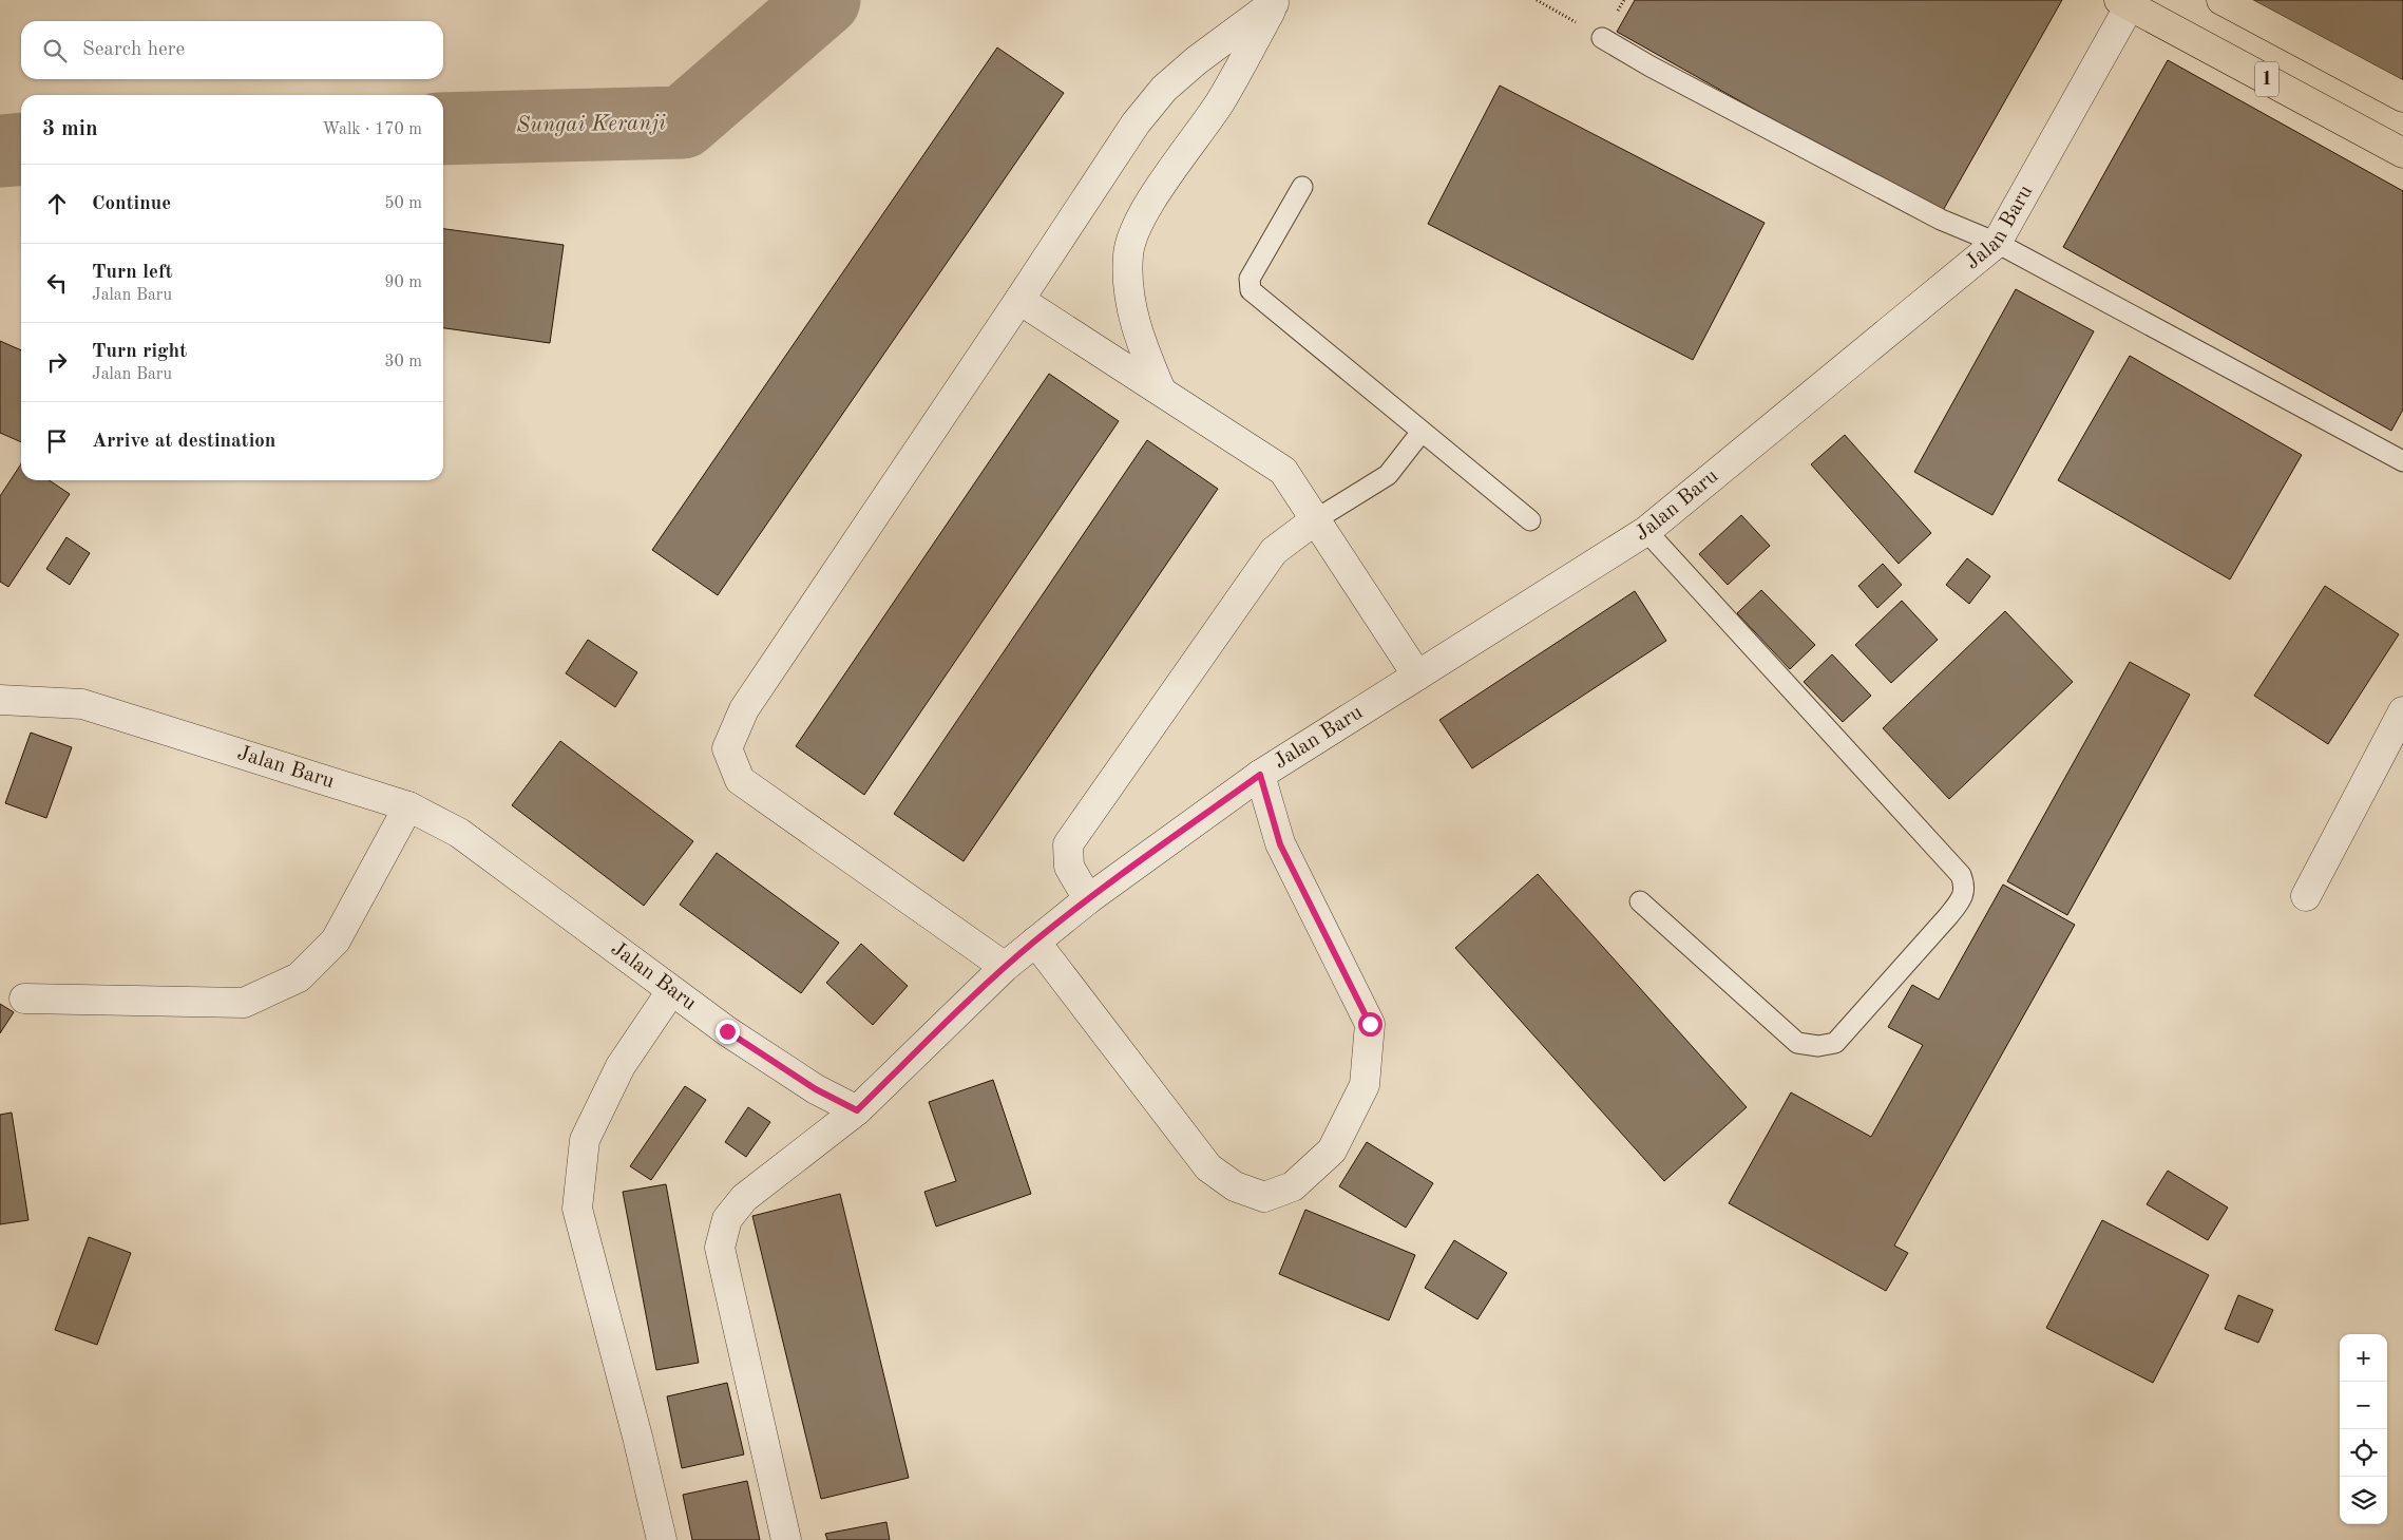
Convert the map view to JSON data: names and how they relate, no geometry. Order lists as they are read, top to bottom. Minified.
{"streets":{"highway":["1"],"street":["Jalan Baru"]},"crossings":[["1","Jalan Baru"]],"water":["Sungai Keranji"],"page":{"search":"Search here","heading":["3 min","Walk · 170 m"],"list":[["Continue","50 m"],["Turn left","Jalan Baru","90 m"],["Turn right","Jalan Baru","30 m"],"Arrive at destination"],"map_buttons":["+","−"]}}
